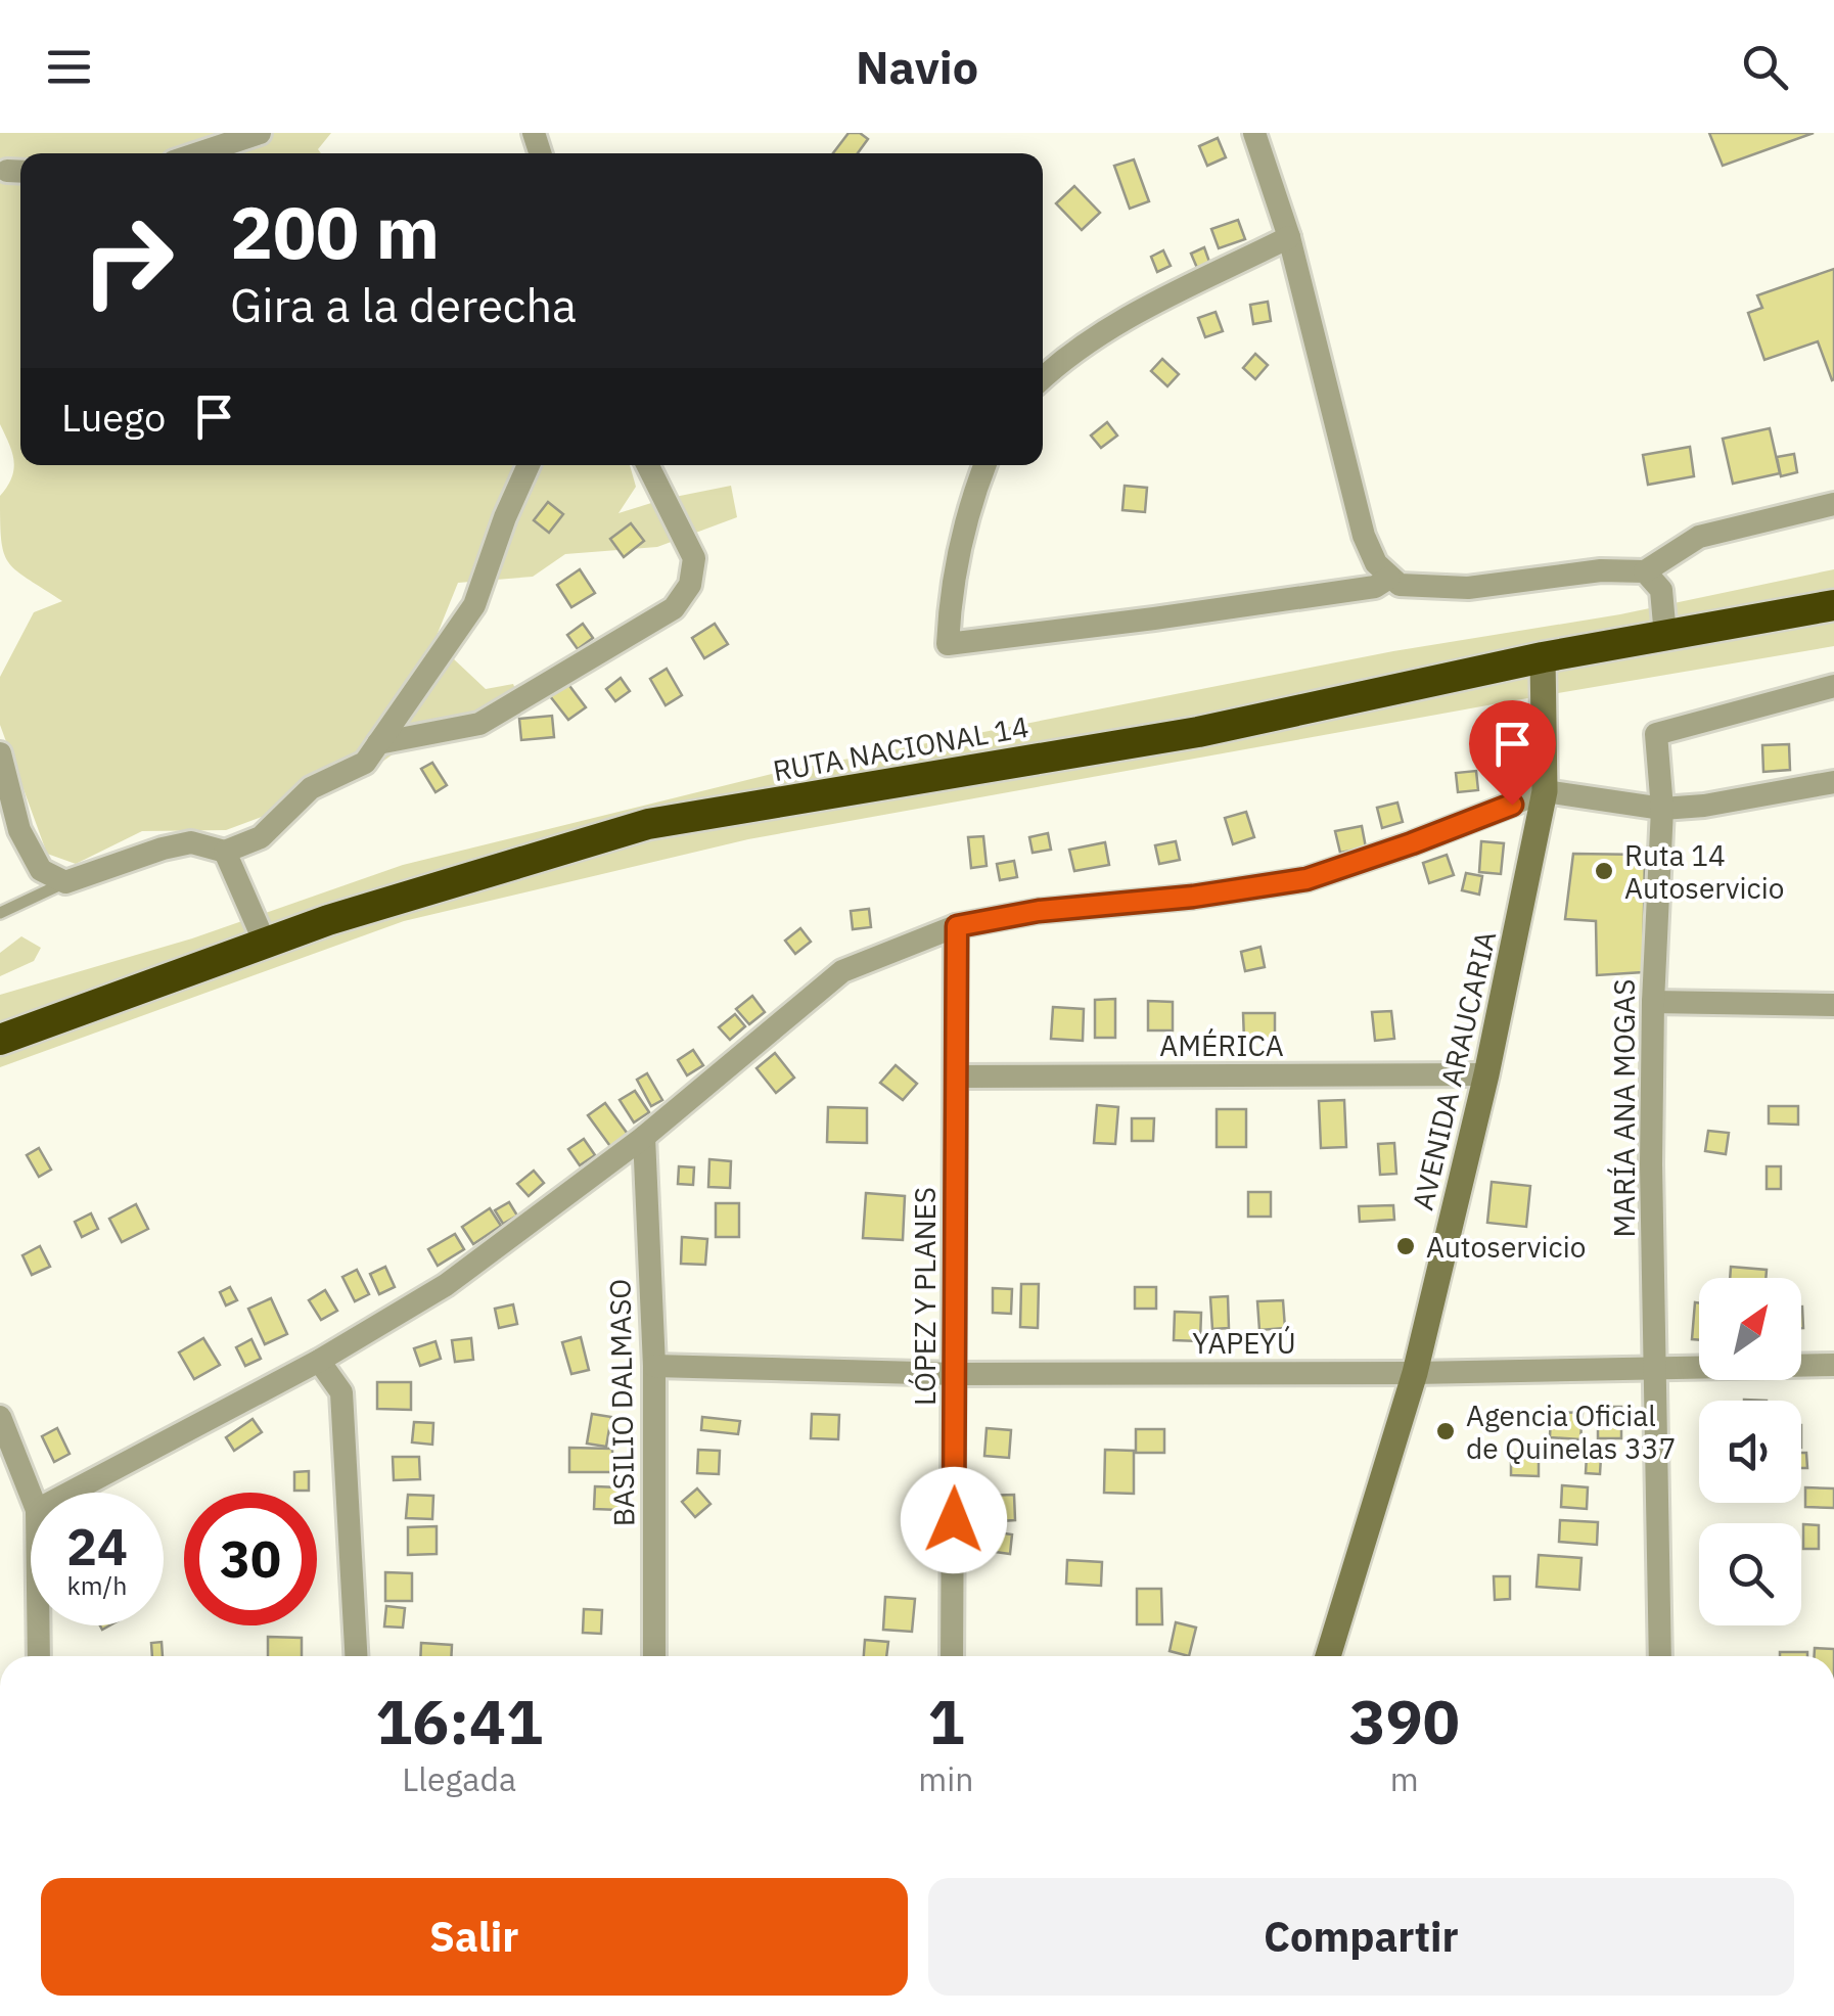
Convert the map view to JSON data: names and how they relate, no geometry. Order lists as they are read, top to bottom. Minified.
{"streets":{"highway":["RUTA NACIONAL 14"],"main road":["AVENIDA ARAUCARIA"],"street":["AMÉRICA","MARÍA ANA MOGAS","LÓPEZ Y PLANES","YAPEYÚ","BASILIO DALMASO"]},"crossings":[["RUTA NACIONAL 14","AVENIDA ARAUCARIA"],["AMÉRICA","AVENIDA ARAUCARIA"],["AMÉRICA","LÓPEZ Y PLANES"],["AVENIDA ARAUCARIA","YAPEYÚ"],["MARÍA ANA MOGAS","YAPEYÚ"],["LÓPEZ Y PLANES","YAPEYÚ"],["YAPEYÚ","BASILIO DALMASO"]],"places":["Ruta 14 Autoservicio","Autoservicio","Agencia Oficial de Quinelas 337"],"north":"top right","page":{"header":"Navio","turn":["200 m","Gira a la derecha"],"then":"Luego","speed":"24 km/h","limit":"30","eta":["16:41","Llegada","1","min","390","m"],"buttons":["Salir","Compartir"]}}
